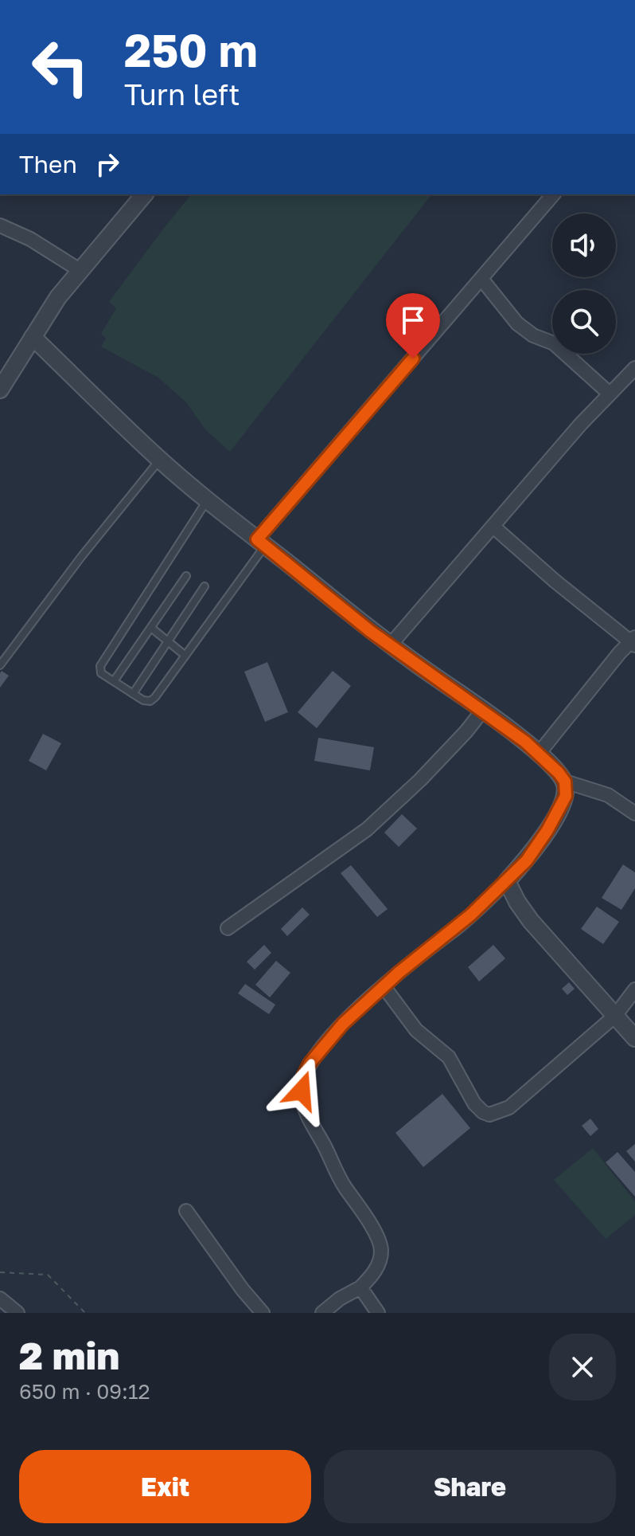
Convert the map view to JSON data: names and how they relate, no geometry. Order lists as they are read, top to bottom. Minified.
{"page":{"turn":["250 m","Turn left"],"then":"Then","heading":["2 min","650 m · 09:12"],"buttons":["Exit","Share"]}}
